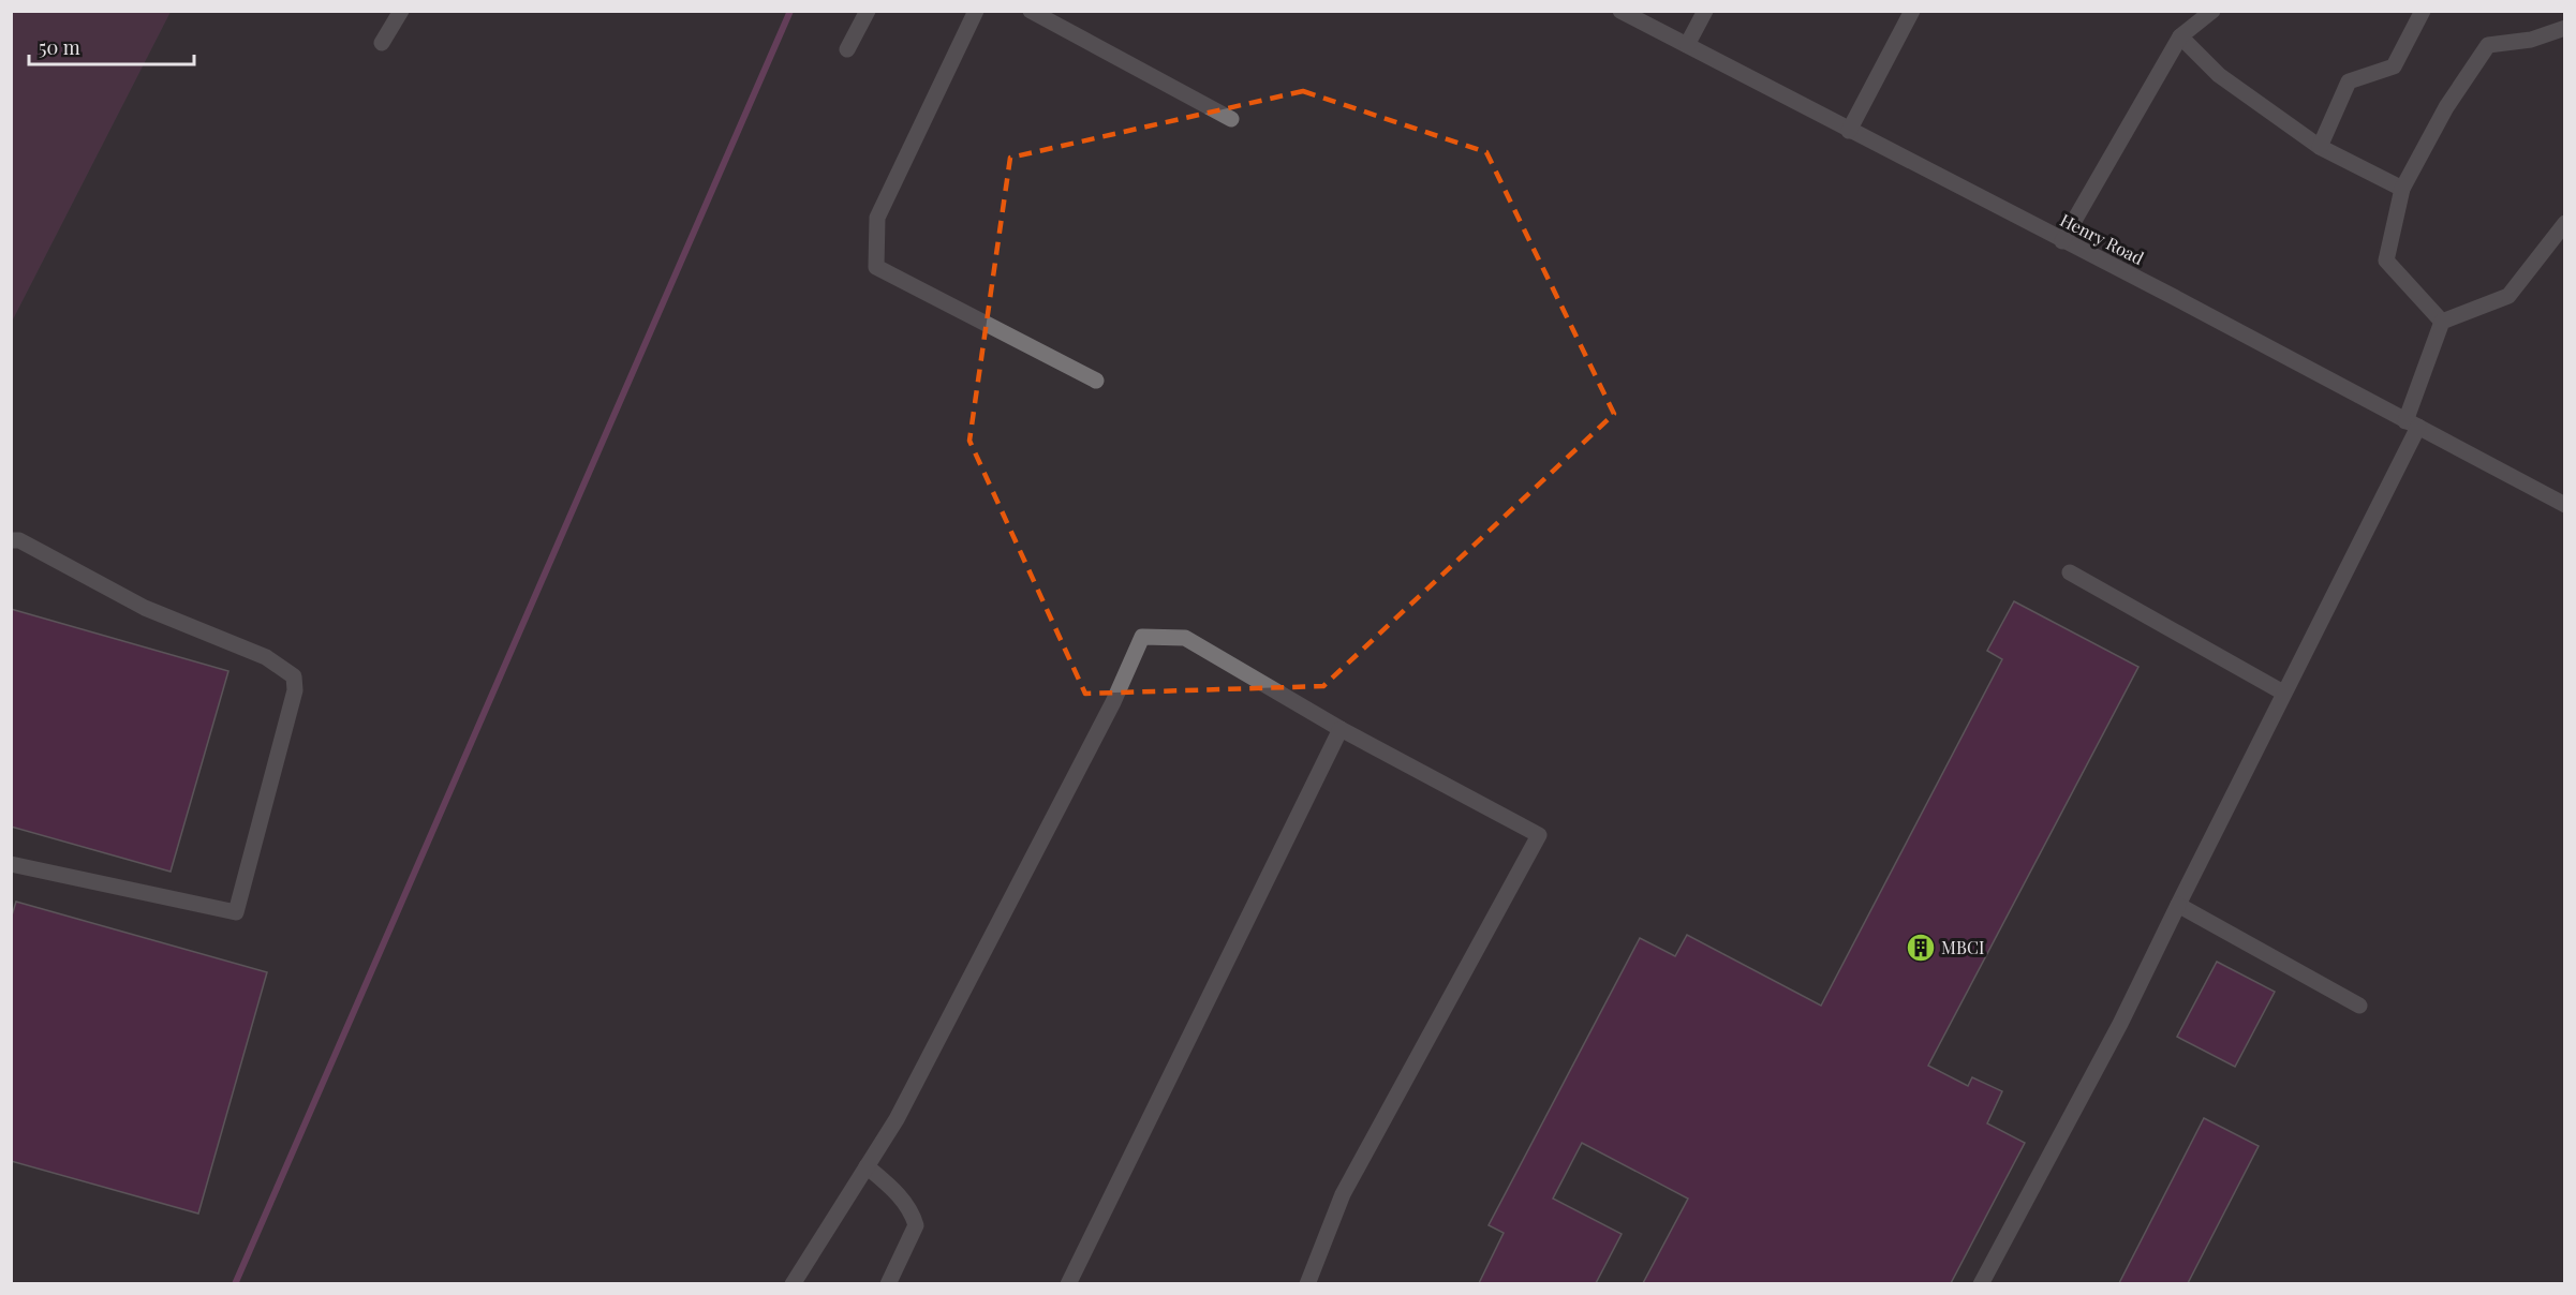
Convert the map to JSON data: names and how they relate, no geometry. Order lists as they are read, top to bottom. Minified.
{"streets":{"street":["Henry Road"]},"places":{"building":["MBCI"]},"scale_bar":"50 m"}
